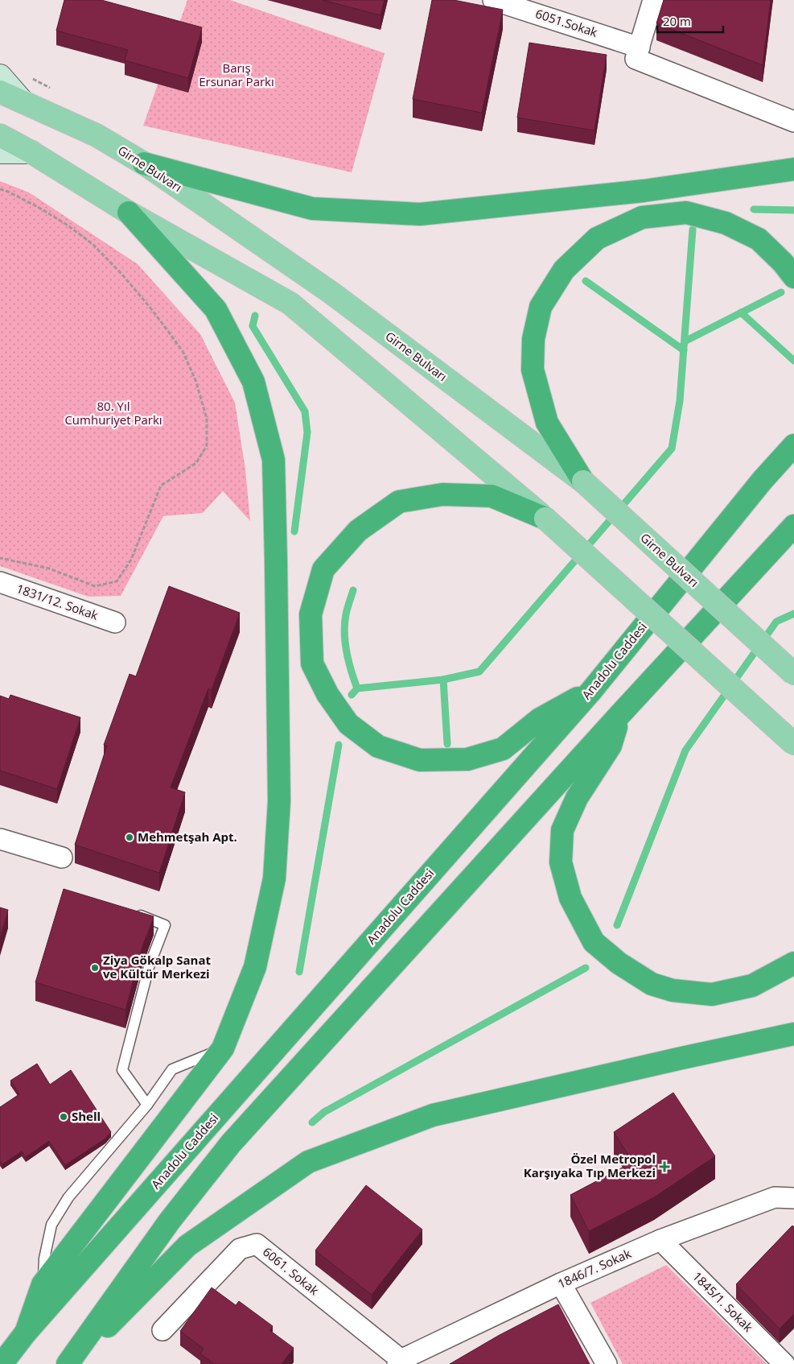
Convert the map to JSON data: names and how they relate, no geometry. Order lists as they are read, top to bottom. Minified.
{"streets":{"highway":["Anadolu Caddesi"],"main road":["Girne Bulvarı"],"street":["6051.Sokak","1831/12. Sokak","1846/7. Sokak","6061. Sokak","1845/1. Sokak"]},"crossings":[["1846/7. Sokak","6061. Sokak"],["1846/7. Sokak","1845/1. Sokak"]],"parks":["Barış Ersunar Parkı","80. Yıl Cumhuriyet Parkı"],"places":{"other":["Mehmetşah Apt.","Ziya Gökalp Sanat ve Kültür Merkezi","Shell"],"health":["Özel Metropol Karşıyaka Tıp Merkezi"]},"scale_bar":"20 m"}
